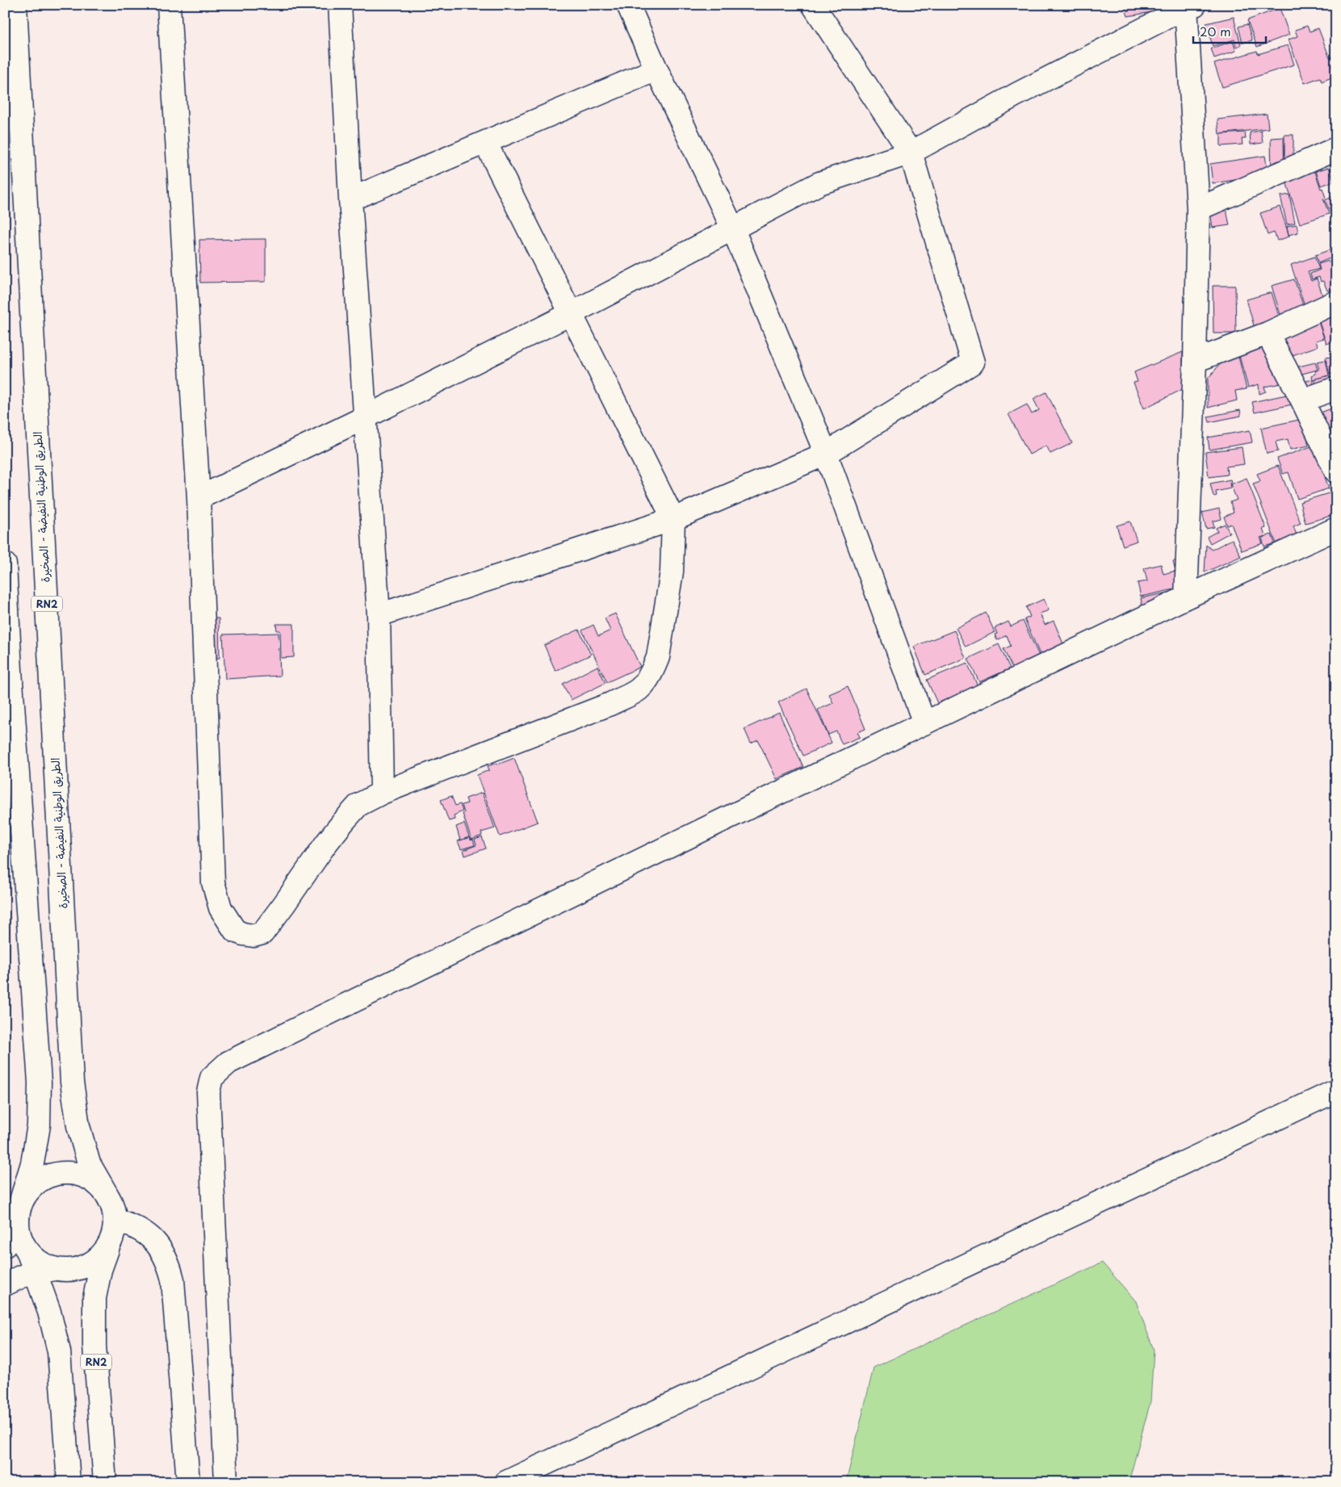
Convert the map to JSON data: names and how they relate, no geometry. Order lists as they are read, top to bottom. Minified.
{"streets":{"main road":["الطريق الوطنية النفيضة - الصخيرة","RN2"]},"crossings":[["الطريق الوطنية النفيضة - الصخيرة","RN2"]],"scale_bar":"20 m"}
